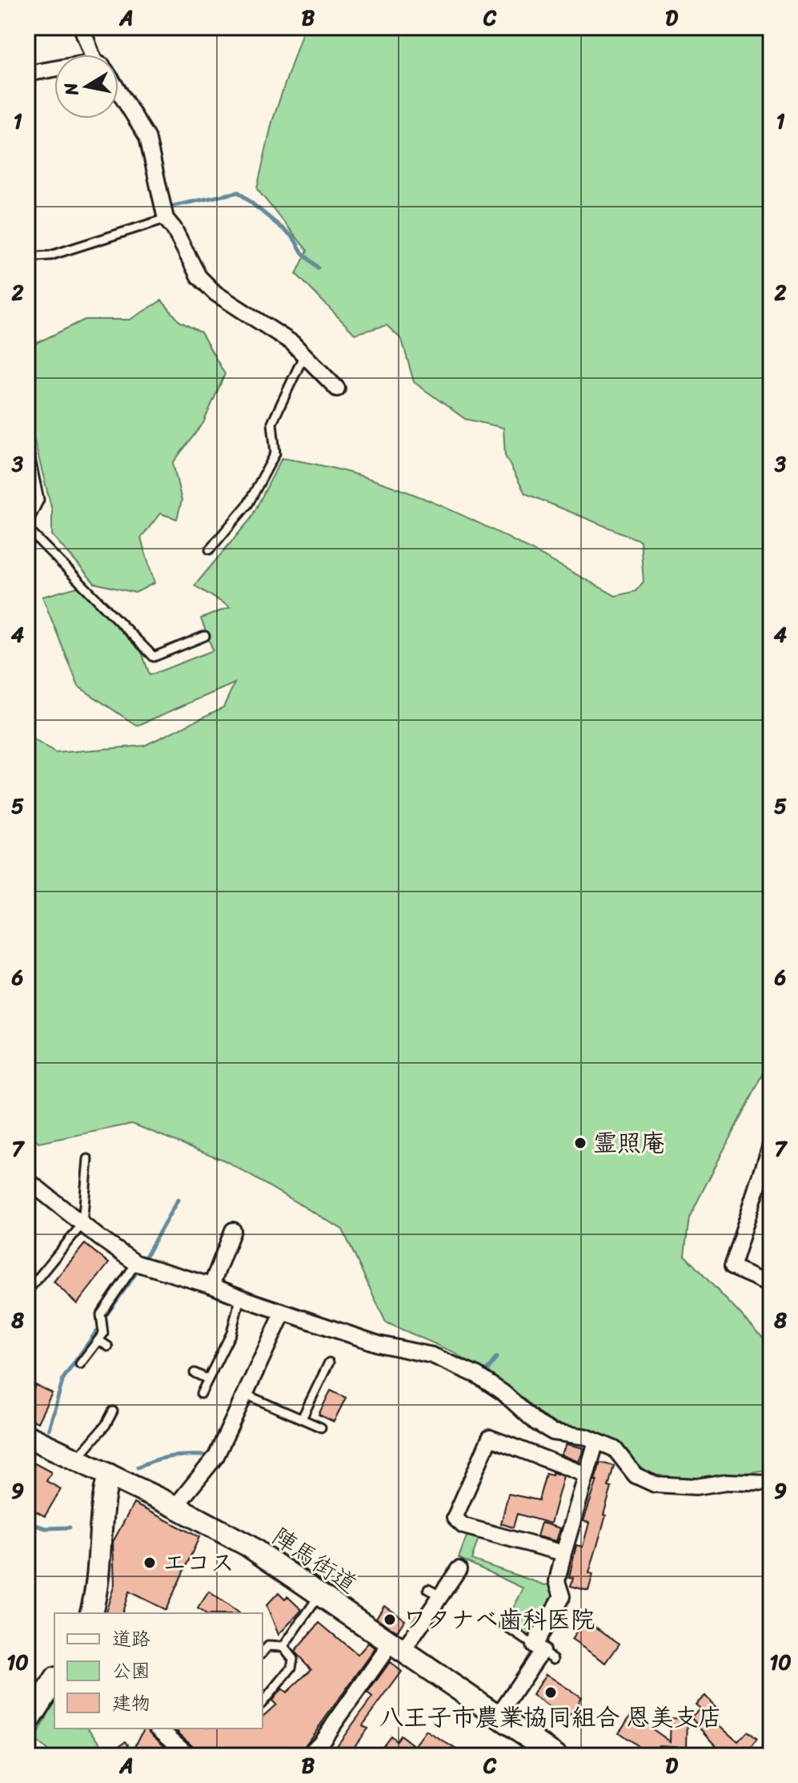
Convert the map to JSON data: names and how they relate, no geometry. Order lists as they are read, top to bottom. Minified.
{"streets":{"main road":["陣馬街道"]},"places":["霊照庵","エコス","ワタナベ歯科医院","八王子市農業協同組合 恩美支店"],"legend":["道路","公園","建物"],"north":"left","grid":{"columns":["A","B","C","D"],"rows":["1","2","3","4","5","6","7","8","9","10"]}}
